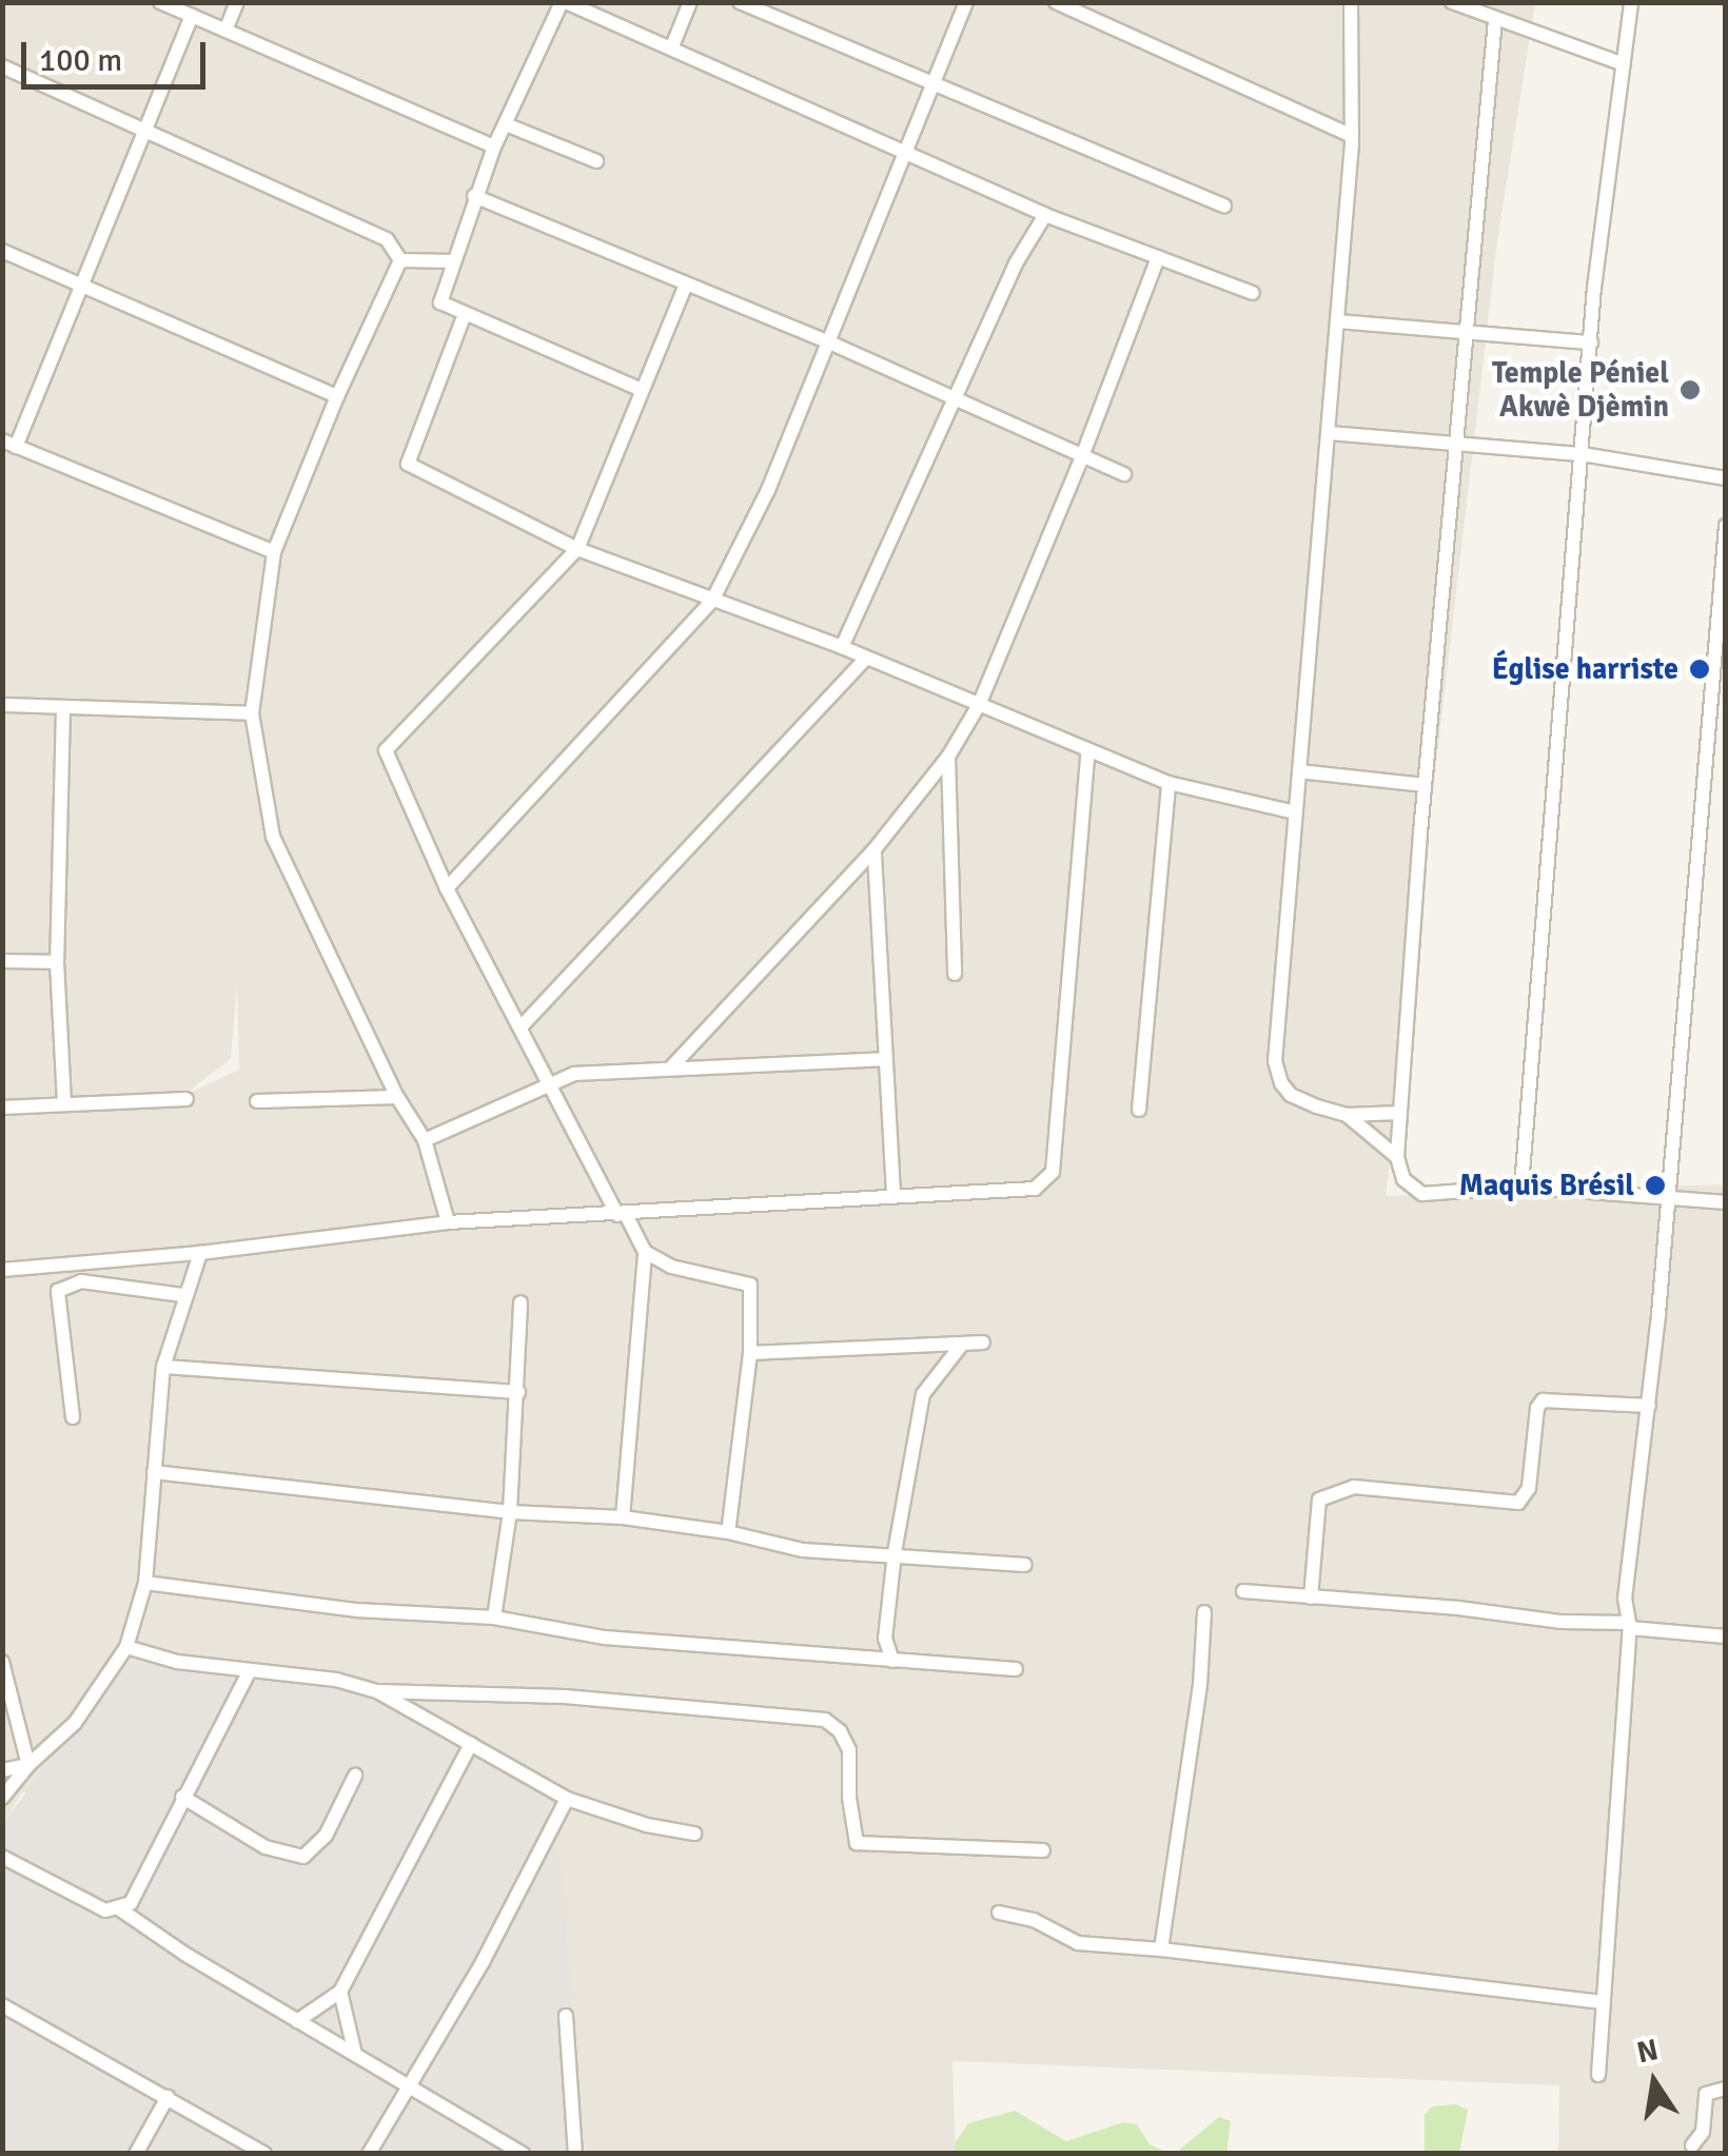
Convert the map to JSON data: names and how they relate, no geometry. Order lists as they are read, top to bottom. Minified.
{"places":["Temple Péniel Akwè Djèmin","Église harriste","Maquis Brésil"],"scale_bar":"100 m","north":"top"}
